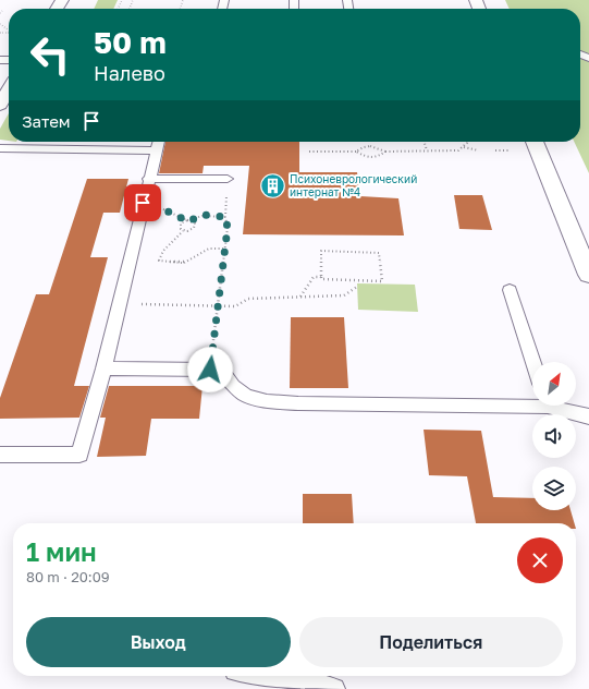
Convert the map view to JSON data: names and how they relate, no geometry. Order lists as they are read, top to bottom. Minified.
{"places":{"building":["Психоневрологический интернат №4"]},"north":"top right","page":{"turn":["50 m","Налево"],"then":"Затем","heading":["1 мин","80 m · 20:09"],"buttons":["Выход","Поделиться"]}}
